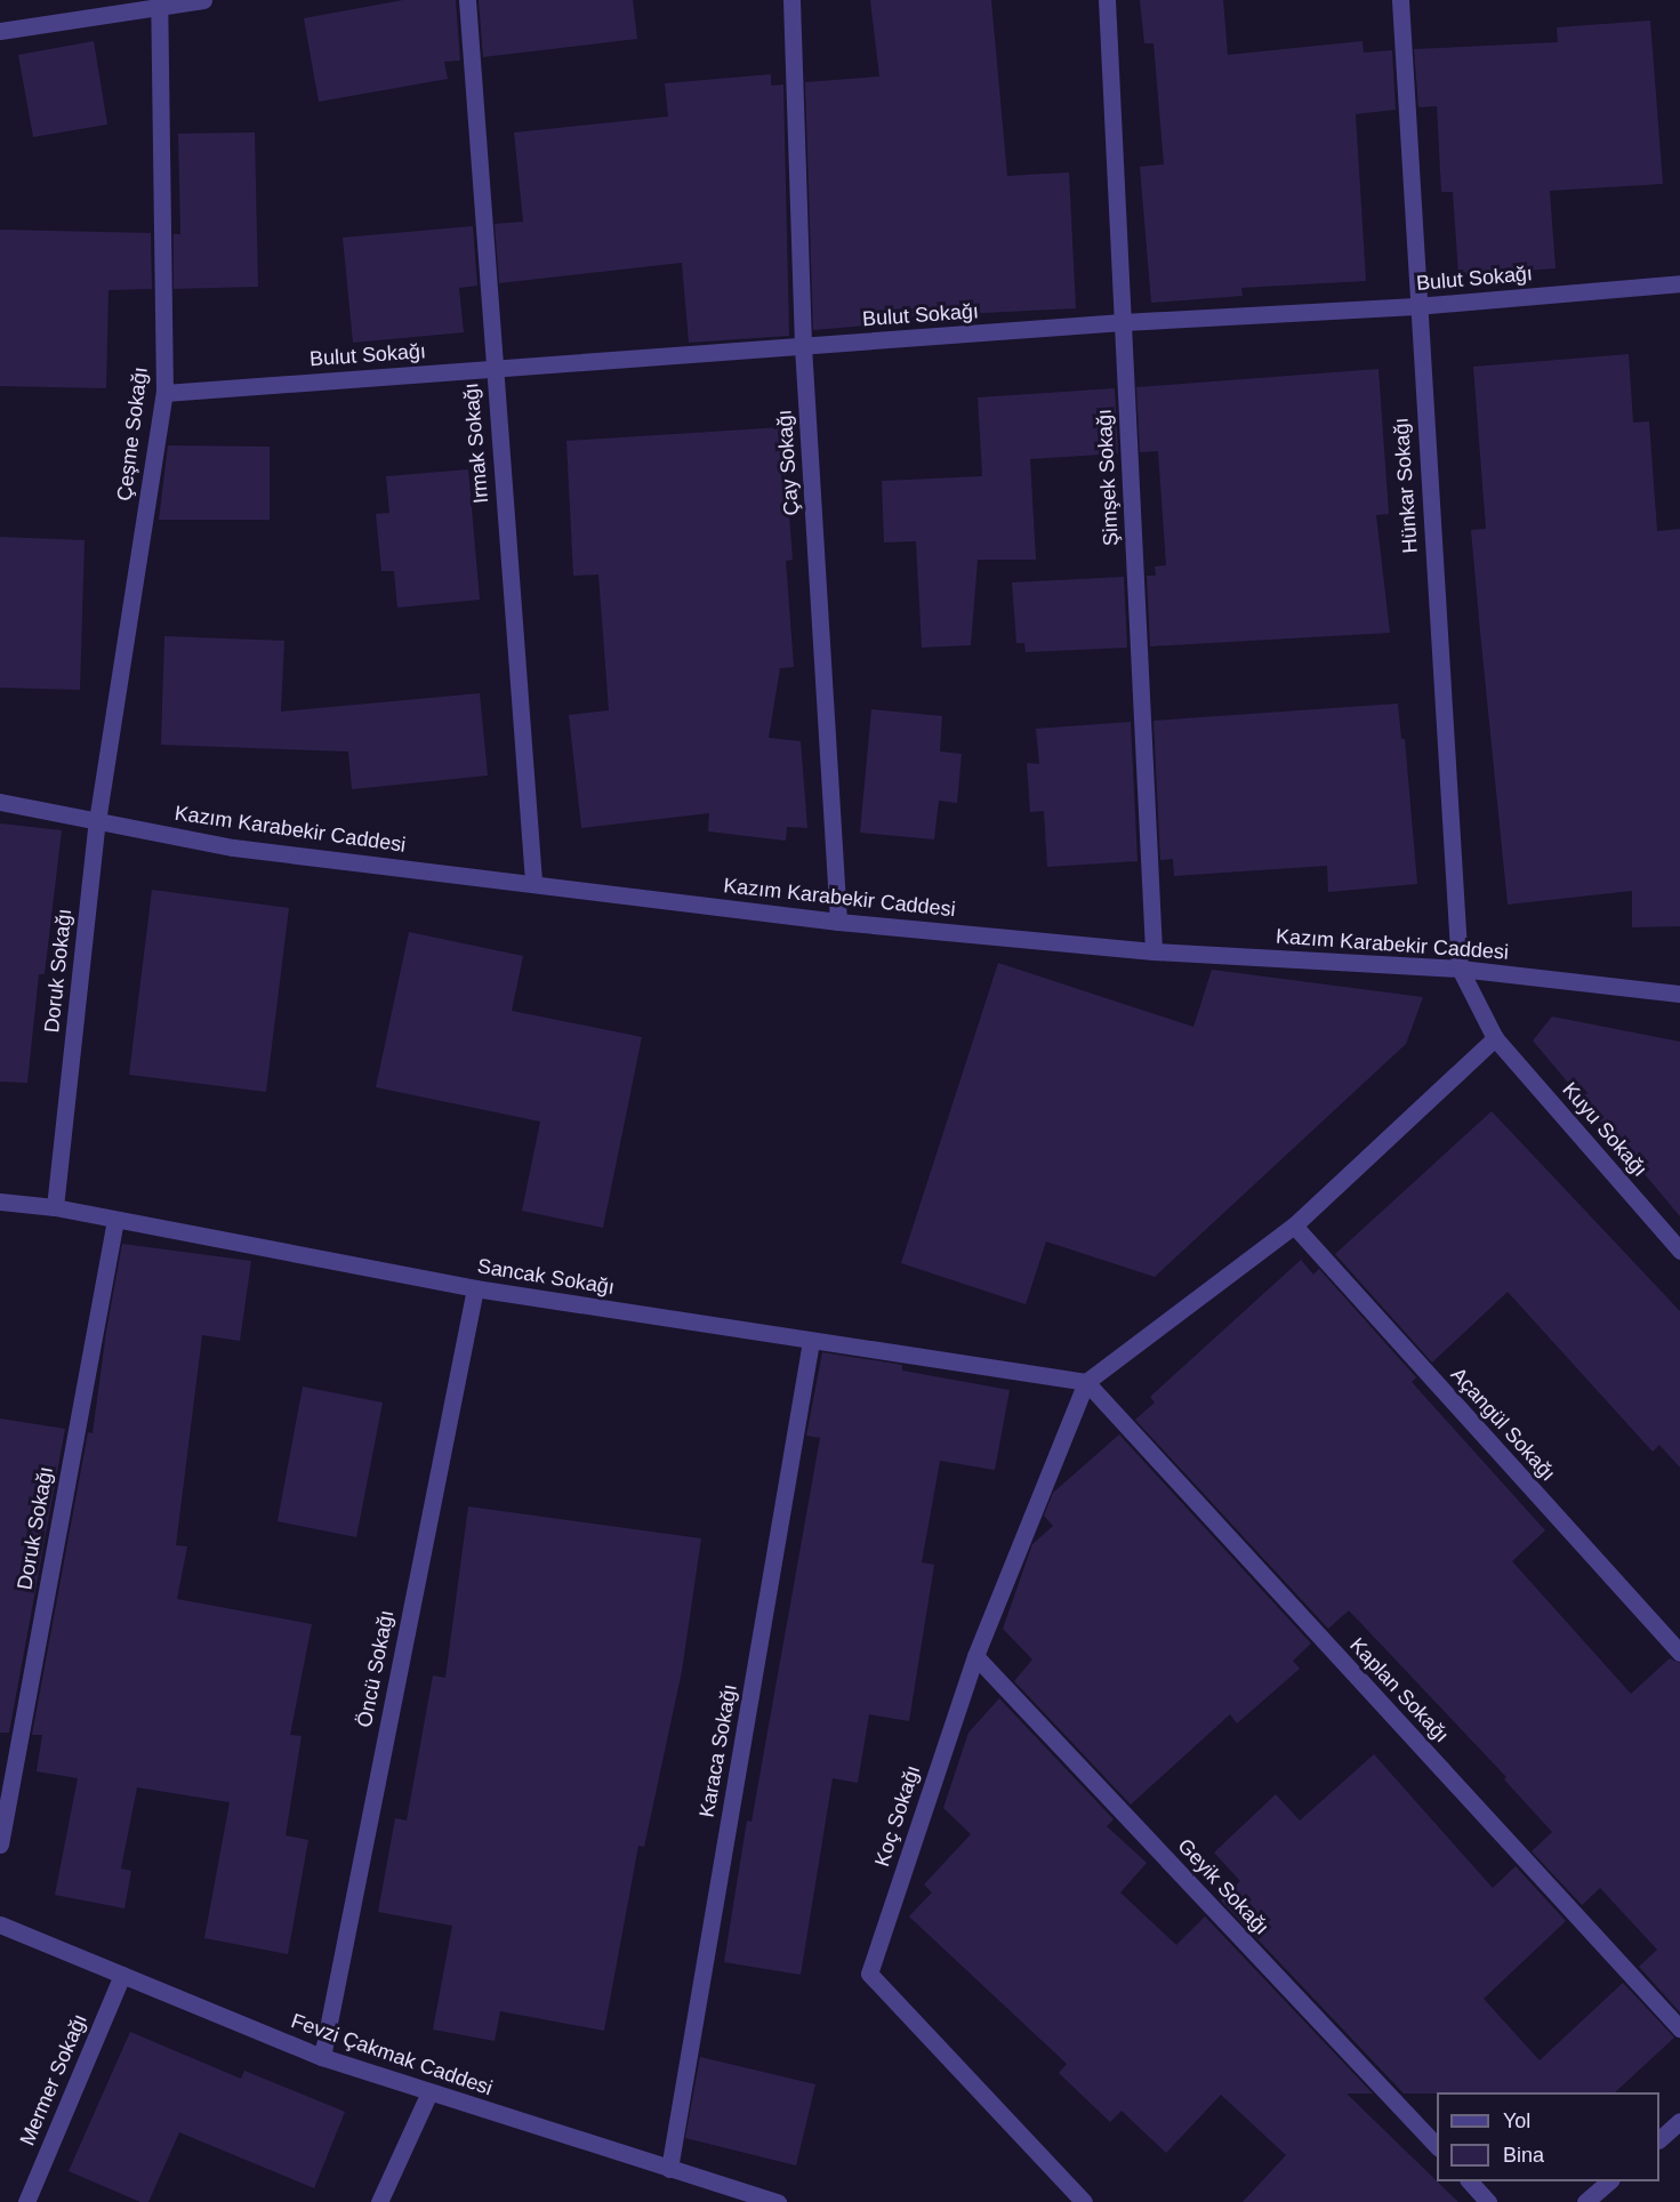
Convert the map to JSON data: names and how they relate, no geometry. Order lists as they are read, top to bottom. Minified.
{"streets":{"street":["Bulut Sokağı","Çeşme Sokağı","Irmak Sokağı","Çay Sokağı","Şimşek Sokağı","Hünkar Sokağı","Kazım Karabekir Caddesi","Doruk Sokağı","Kuyu Sokağı","Sancak Sokağı","Açangül Sokağı","Öncü Sokağı","Kaplan Sokağı","Karaca Sokağı","Koç Sokağı","Geyik Sokağı","Fevzi Çakmak Caddesi","Mermer Sokağı"]},"crossings":[["Bulut Sokağı","Çeşme Sokağı"],["Bulut Sokağı","Irmak Sokağı"],["Bulut Sokağı","Çay Sokağı"],["Bulut Sokağı","Şimşek Sokağı"],["Bulut Sokağı","Hünkar Sokağı"],["Çeşme Sokağı","Kazım Karabekir Caddesi"],["Çeşme Sokağı","Doruk Sokağı"],["Irmak Sokağı","Kazım Karabekir Caddesi"],["Çay Sokağı","Kazım Karabekir Caddesi"],["Şimşek Sokağı","Kazım Karabekir Caddesi"],["Hünkar Sokağı","Kazım Karabekir Caddesi"],["Hünkar Sokağı","Kuyu Sokağı"],["Kazım Karabekir Caddesi","Doruk Sokağı"],["Kazım Karabekir Caddesi","Kuyu Sokağı"],["Doruk Sokağı","Sancak Sokağı"],["Sancak Sokağı","Öncü Sokağı"],["Sancak Sokağı","Kaplan Sokağı"],["Sancak Sokağı","Karaca Sokağı"],["Sancak Sokağı","Koç Sokağı"],["Öncü Sokağı","Fevzi Çakmak Caddesi"],["Kaplan Sokağı","Koç Sokağı"],["Karaca Sokağı","Fevzi Çakmak Caddesi"],["Koç Sokağı","Geyik Sokağı"],["Fevzi Çakmak Caddesi","Mermer Sokağı"]],"legend":["Yol","Bina"]}
